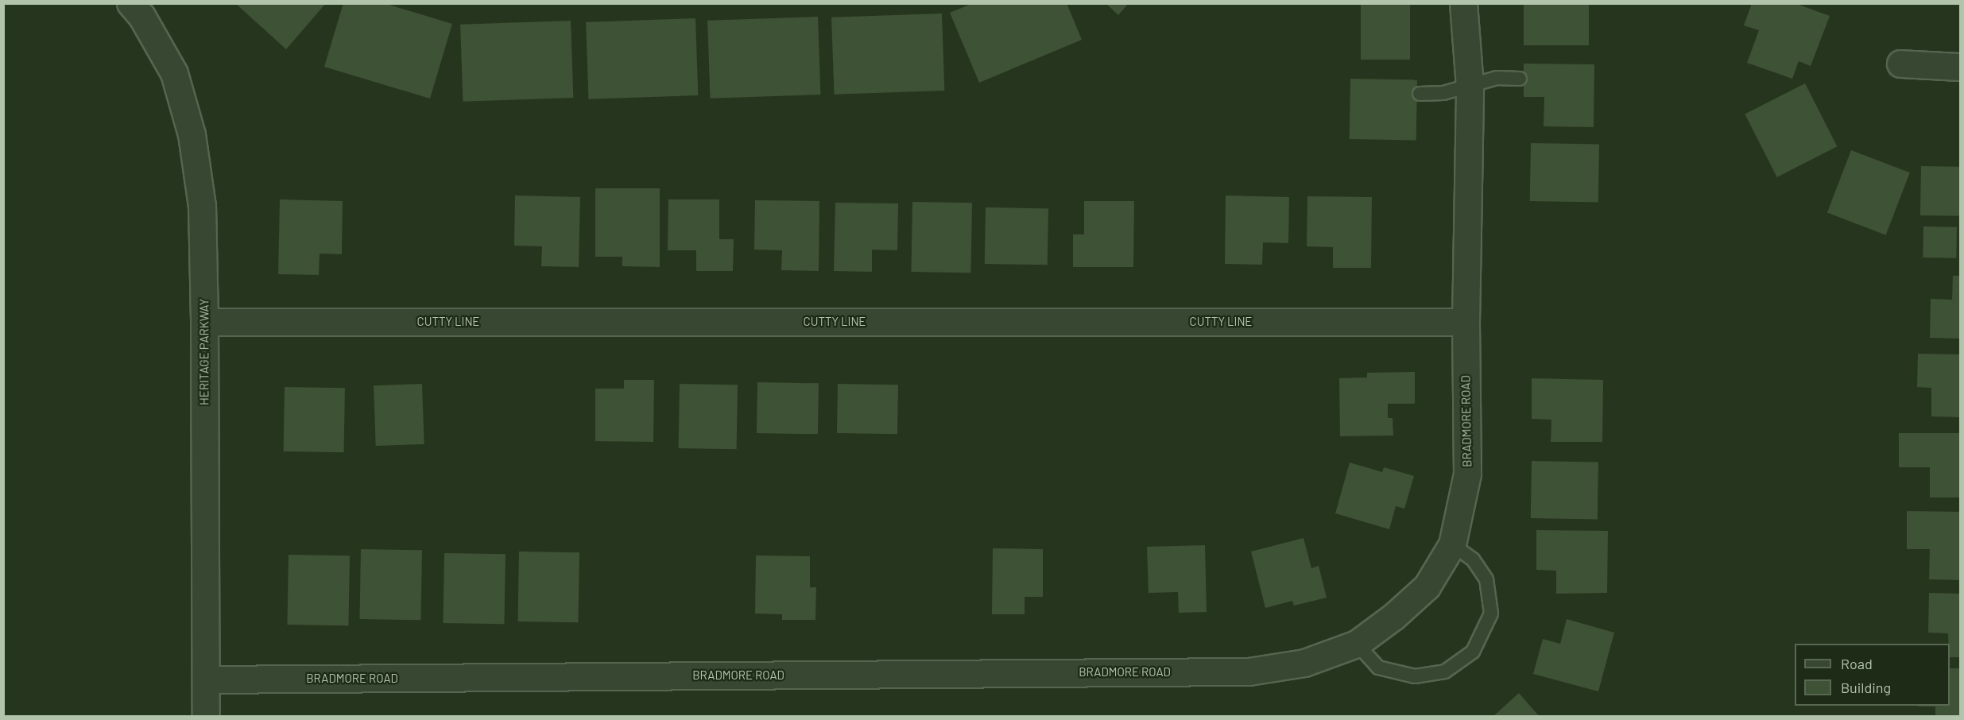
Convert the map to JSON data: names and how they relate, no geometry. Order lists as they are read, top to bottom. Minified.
{"streets":{"street":["CUTTY LINE","HERITAGE PARKWAY","BRADMORE ROAD"]},"crossings":[["CUTTY LINE","HERITAGE PARKWAY"],["CUTTY LINE","BRADMORE ROAD"],["HERITAGE PARKWAY","BRADMORE ROAD"]],"legend":["Road","Building"]}
